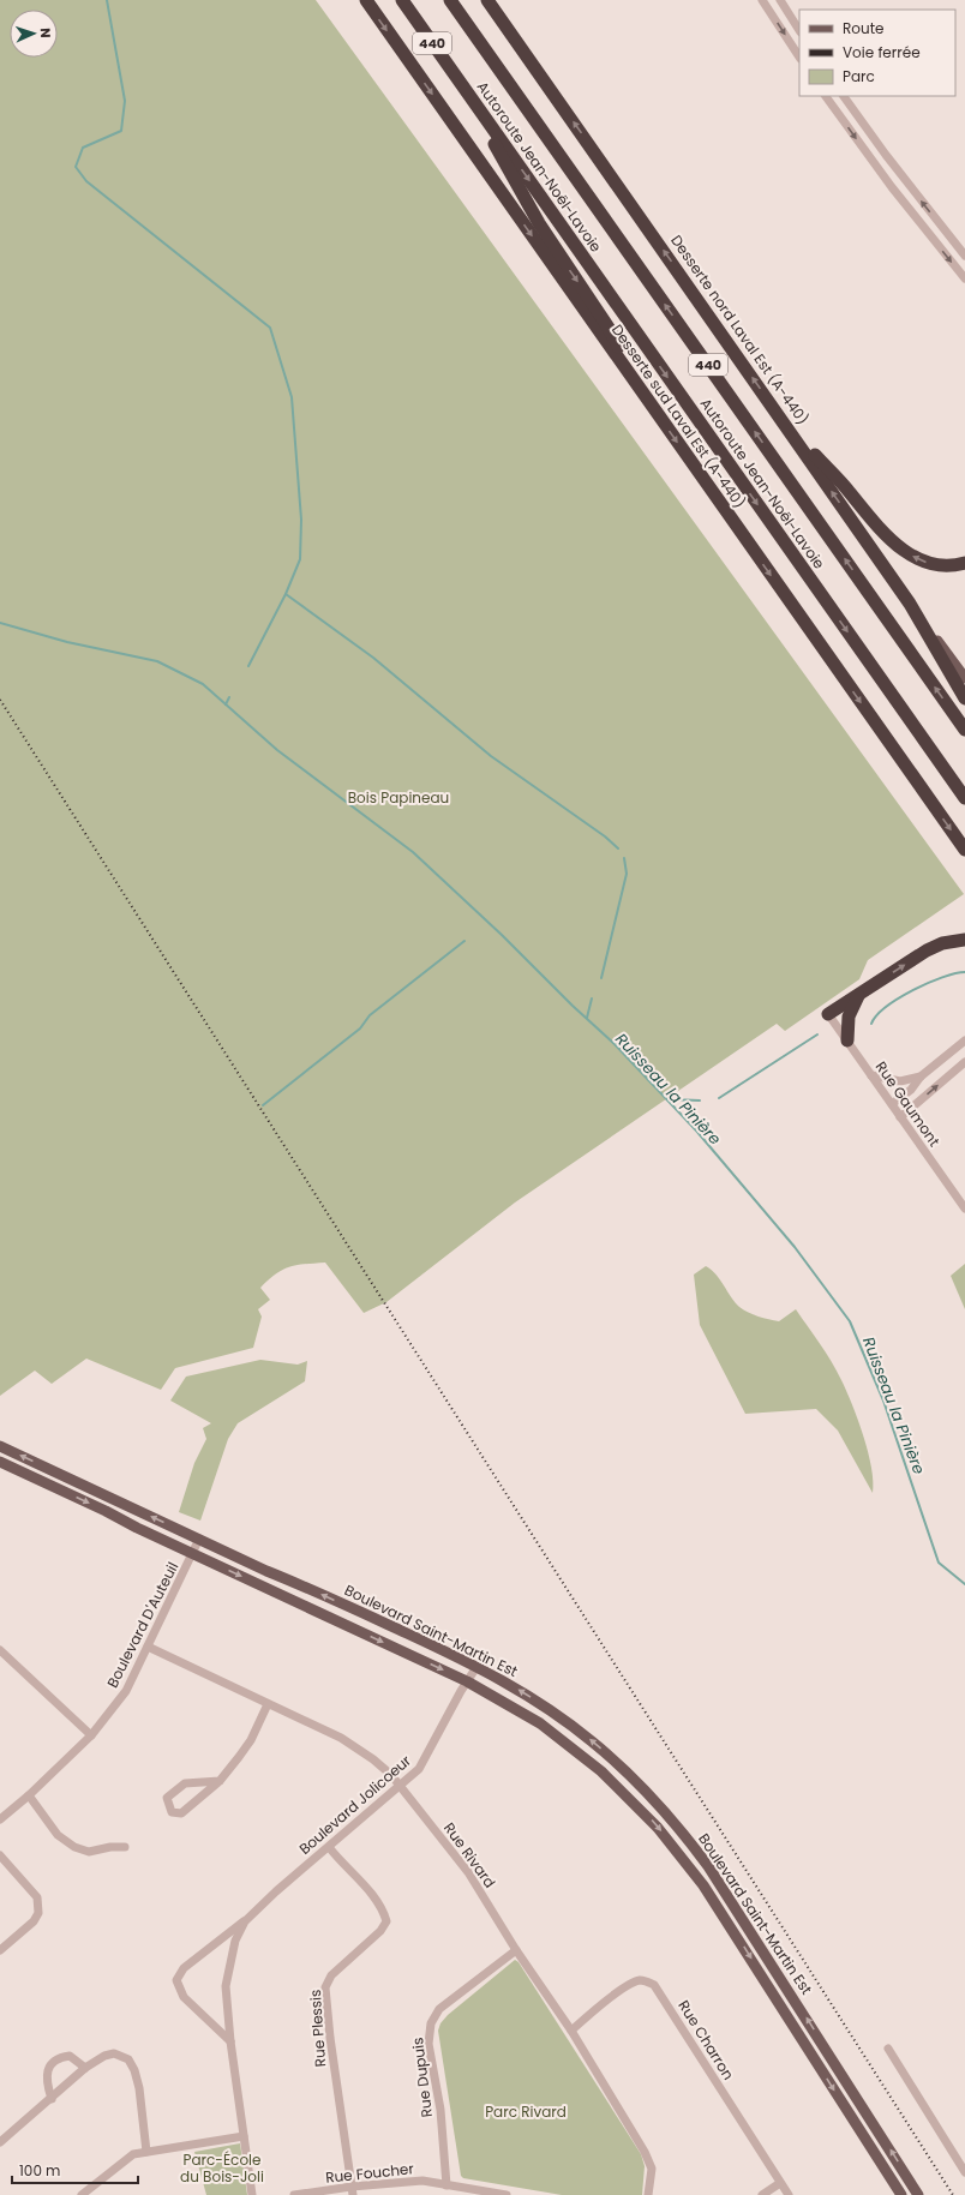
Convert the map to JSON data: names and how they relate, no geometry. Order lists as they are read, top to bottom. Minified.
{"streets":{"highway":["440","Autoroute Jean-Noël-Lavoie","Desserte nord Laval Est (A-440)","Desserte sud Laval Est (A-440)"],"main road":["Boulevard Saint-Martin Est"],"street":["Rue Gaumont","Boulevard D'Auteuil","Boulevard Jolicoeur","Rue Rivard","Rue Plessis","Rue Charron","Rue Dupuis","Rue Foucher"]},"crossings":[["Boulevard D'Auteuil","Boulevard Saint-Martin Est"],["Boulevard D'Auteuil","Rue Rivard"],["Boulevard Saint-Martin Est","Boulevard Jolicoeur"],["Boulevard Jolicoeur","Rue Rivard"],["Boulevard Jolicoeur","Rue Plessis"],["Rue Rivard","Rue Charron"],["Rue Rivard","Rue Dupuis"],["Rue Plessis","Rue Foucher"],["Rue Dupuis","Rue Foucher"]],"water":["Ruisseau la Pinière"],"parks":["Bois Papineau","Parc Rivard","Parc-École du Bois-Joli"],"legend":["Route","Voie ferrée","Parc"],"scale_bar":"100 m","north":"right"}
